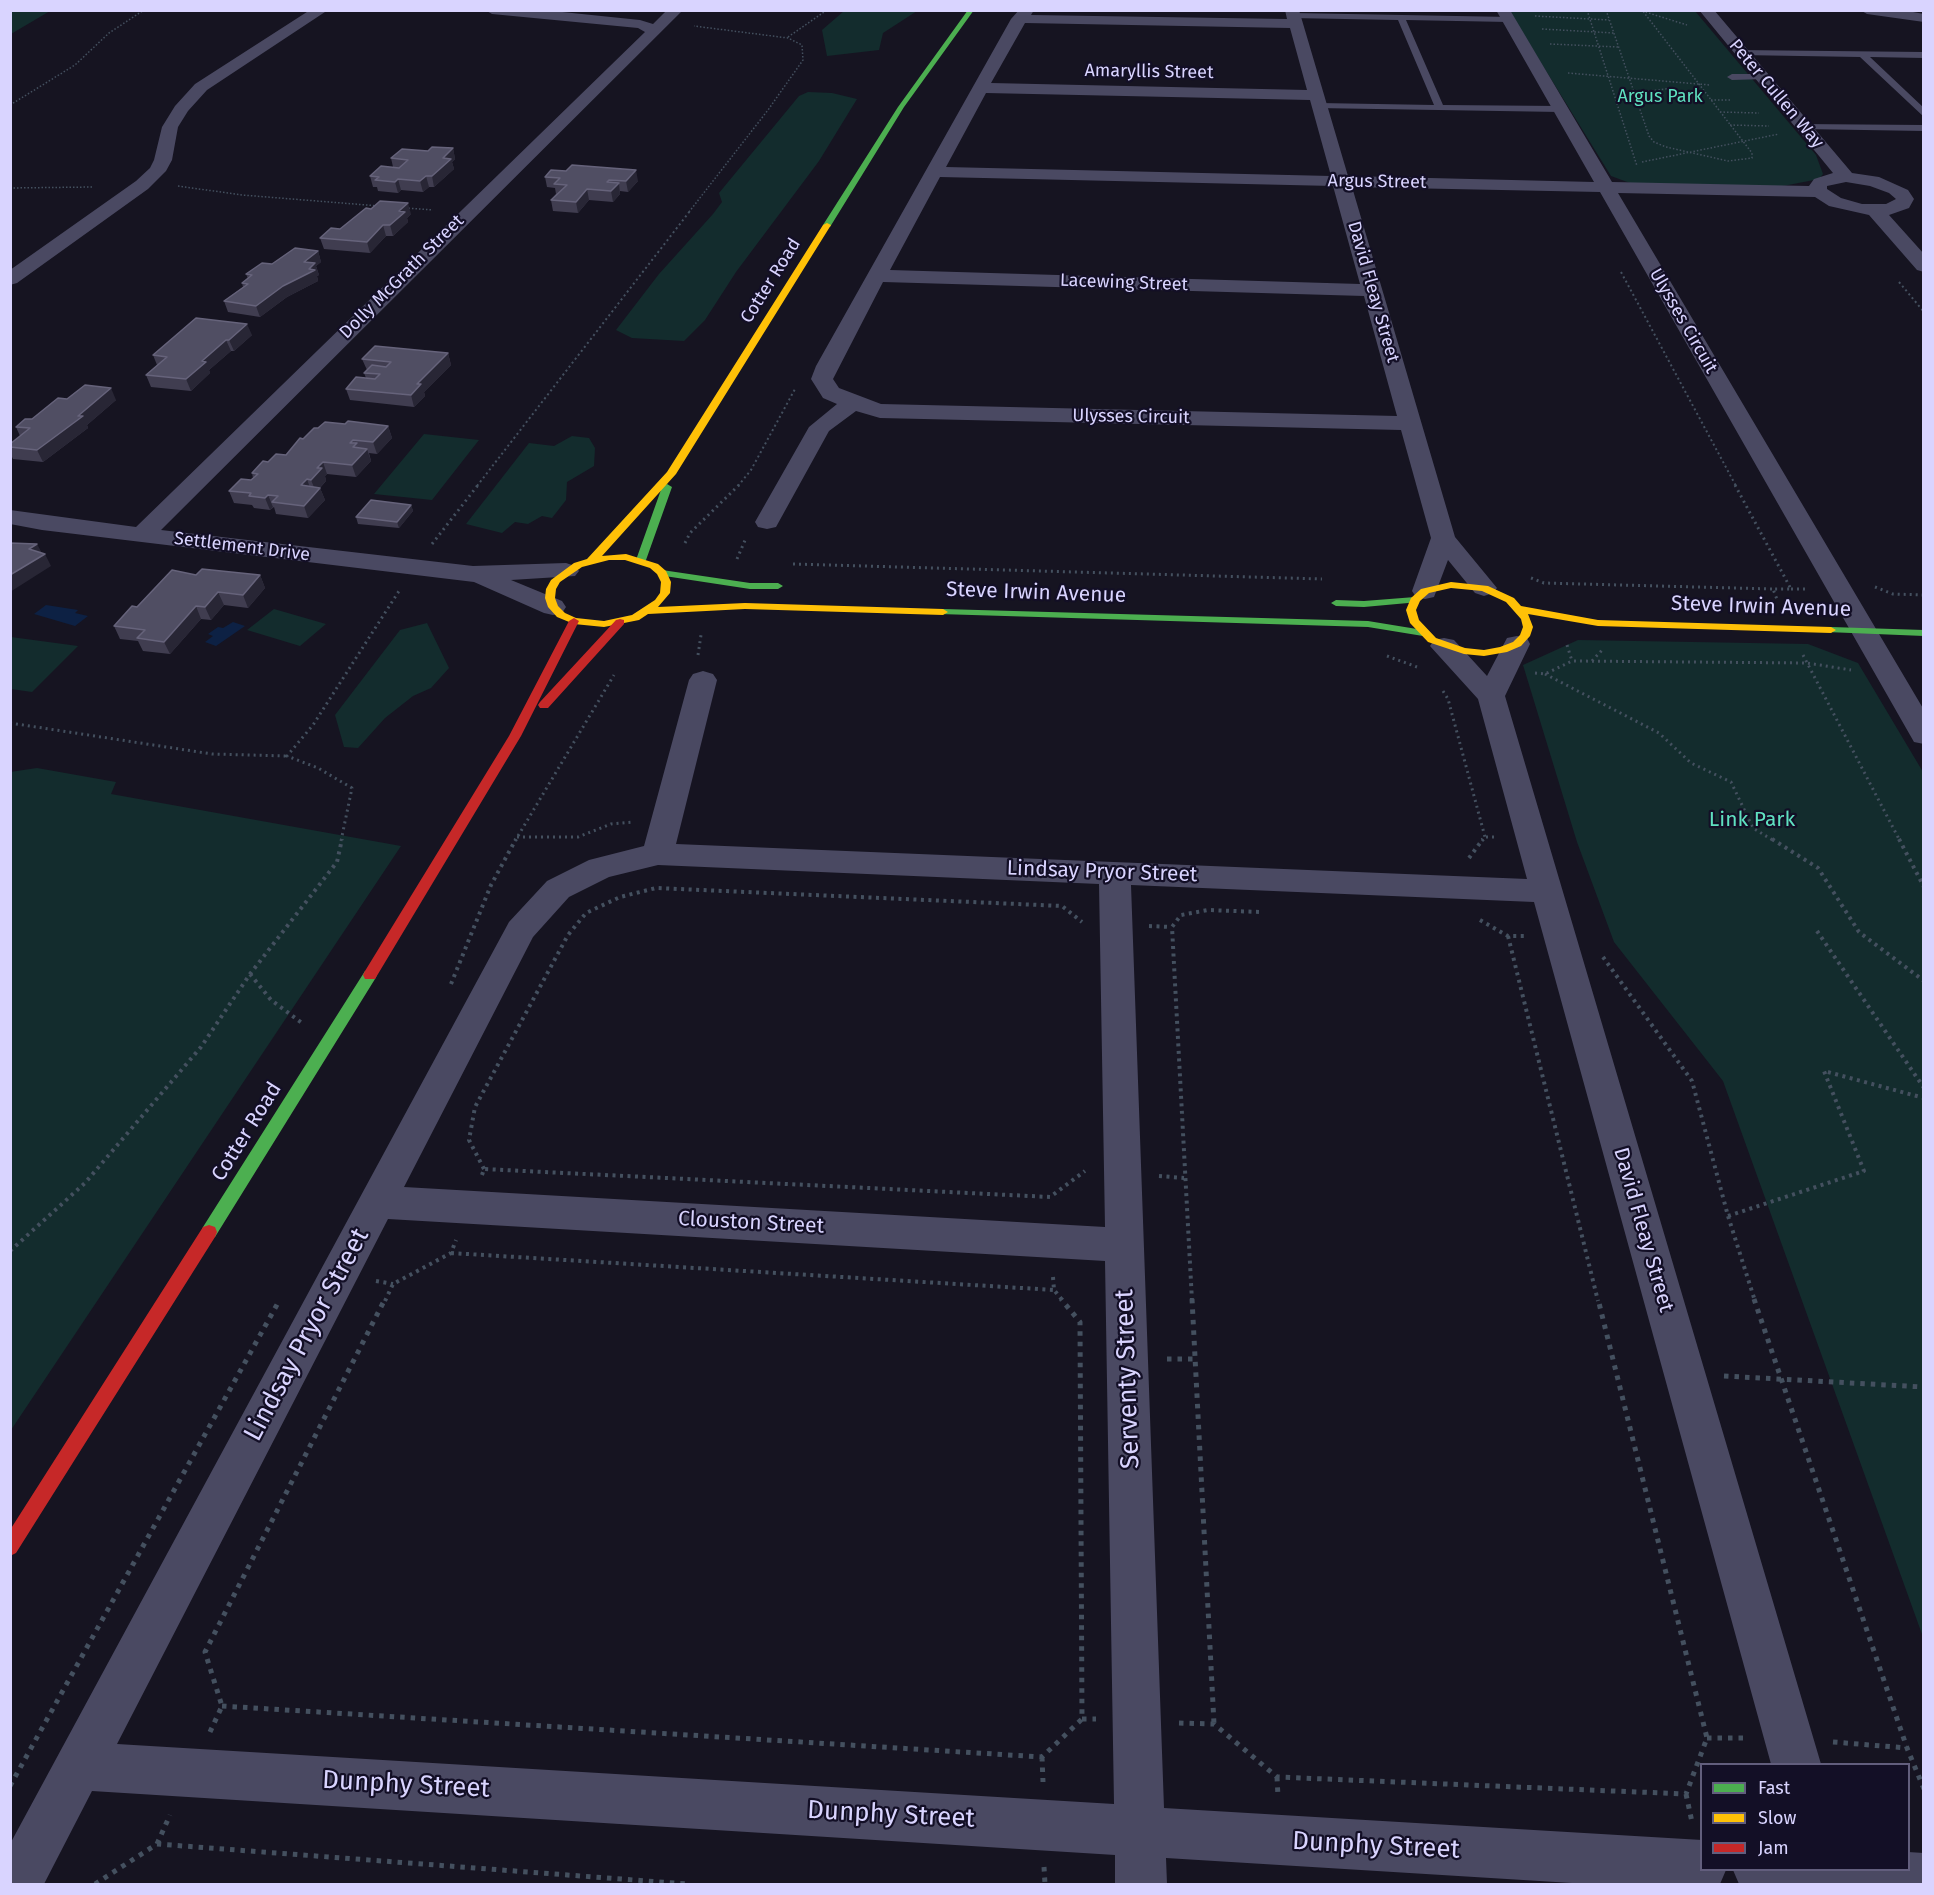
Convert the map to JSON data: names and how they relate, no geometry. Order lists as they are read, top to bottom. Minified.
{"streets":{"main road":["Cotter Road","Steve Irwin Avenue"],"street":["Amaryllis Street","Peter Cullen Way","Argus Street","Dolly McGrath Street","Lacewing Street","David Fleay Street","Ulysses Circuit","Settlement Drive","Lindsay Pryor Street","Clouston Street","Serventy Street","Dunphy Street"]},"crossings":[["Amaryllis Street","David Fleay Street"],["Amaryllis Street","Ulysses Circuit"],["Peter Cullen Way","Argus Street"],["Argus Street","David Fleay Street"],["Argus Street","Ulysses Circuit"],["Dolly McGrath Street","Settlement Drive"],["Cotter Road","Settlement Drive"],["Cotter Road","Steve Irwin Avenue"],["Lacewing Street","David Fleay Street"],["Lacewing Street","Ulysses Circuit"],["David Fleay Street","Ulysses Circuit"],["David Fleay Street","Steve Irwin Avenue"],["David Fleay Street","Lindsay Pryor Street"],["Ulysses Circuit","Steve Irwin Avenue"],["Settlement Drive","Steve Irwin Avenue"],["Lindsay Pryor Street","Clouston Street"],["Lindsay Pryor Street","Serventy Street"],["Lindsay Pryor Street","Dunphy Street"],["Clouston Street","Serventy Street"],["Serventy Street","Dunphy Street"]],"parks":["Argus Park","Link Park"],"legend":["Fast","Slow","Jam"]}
